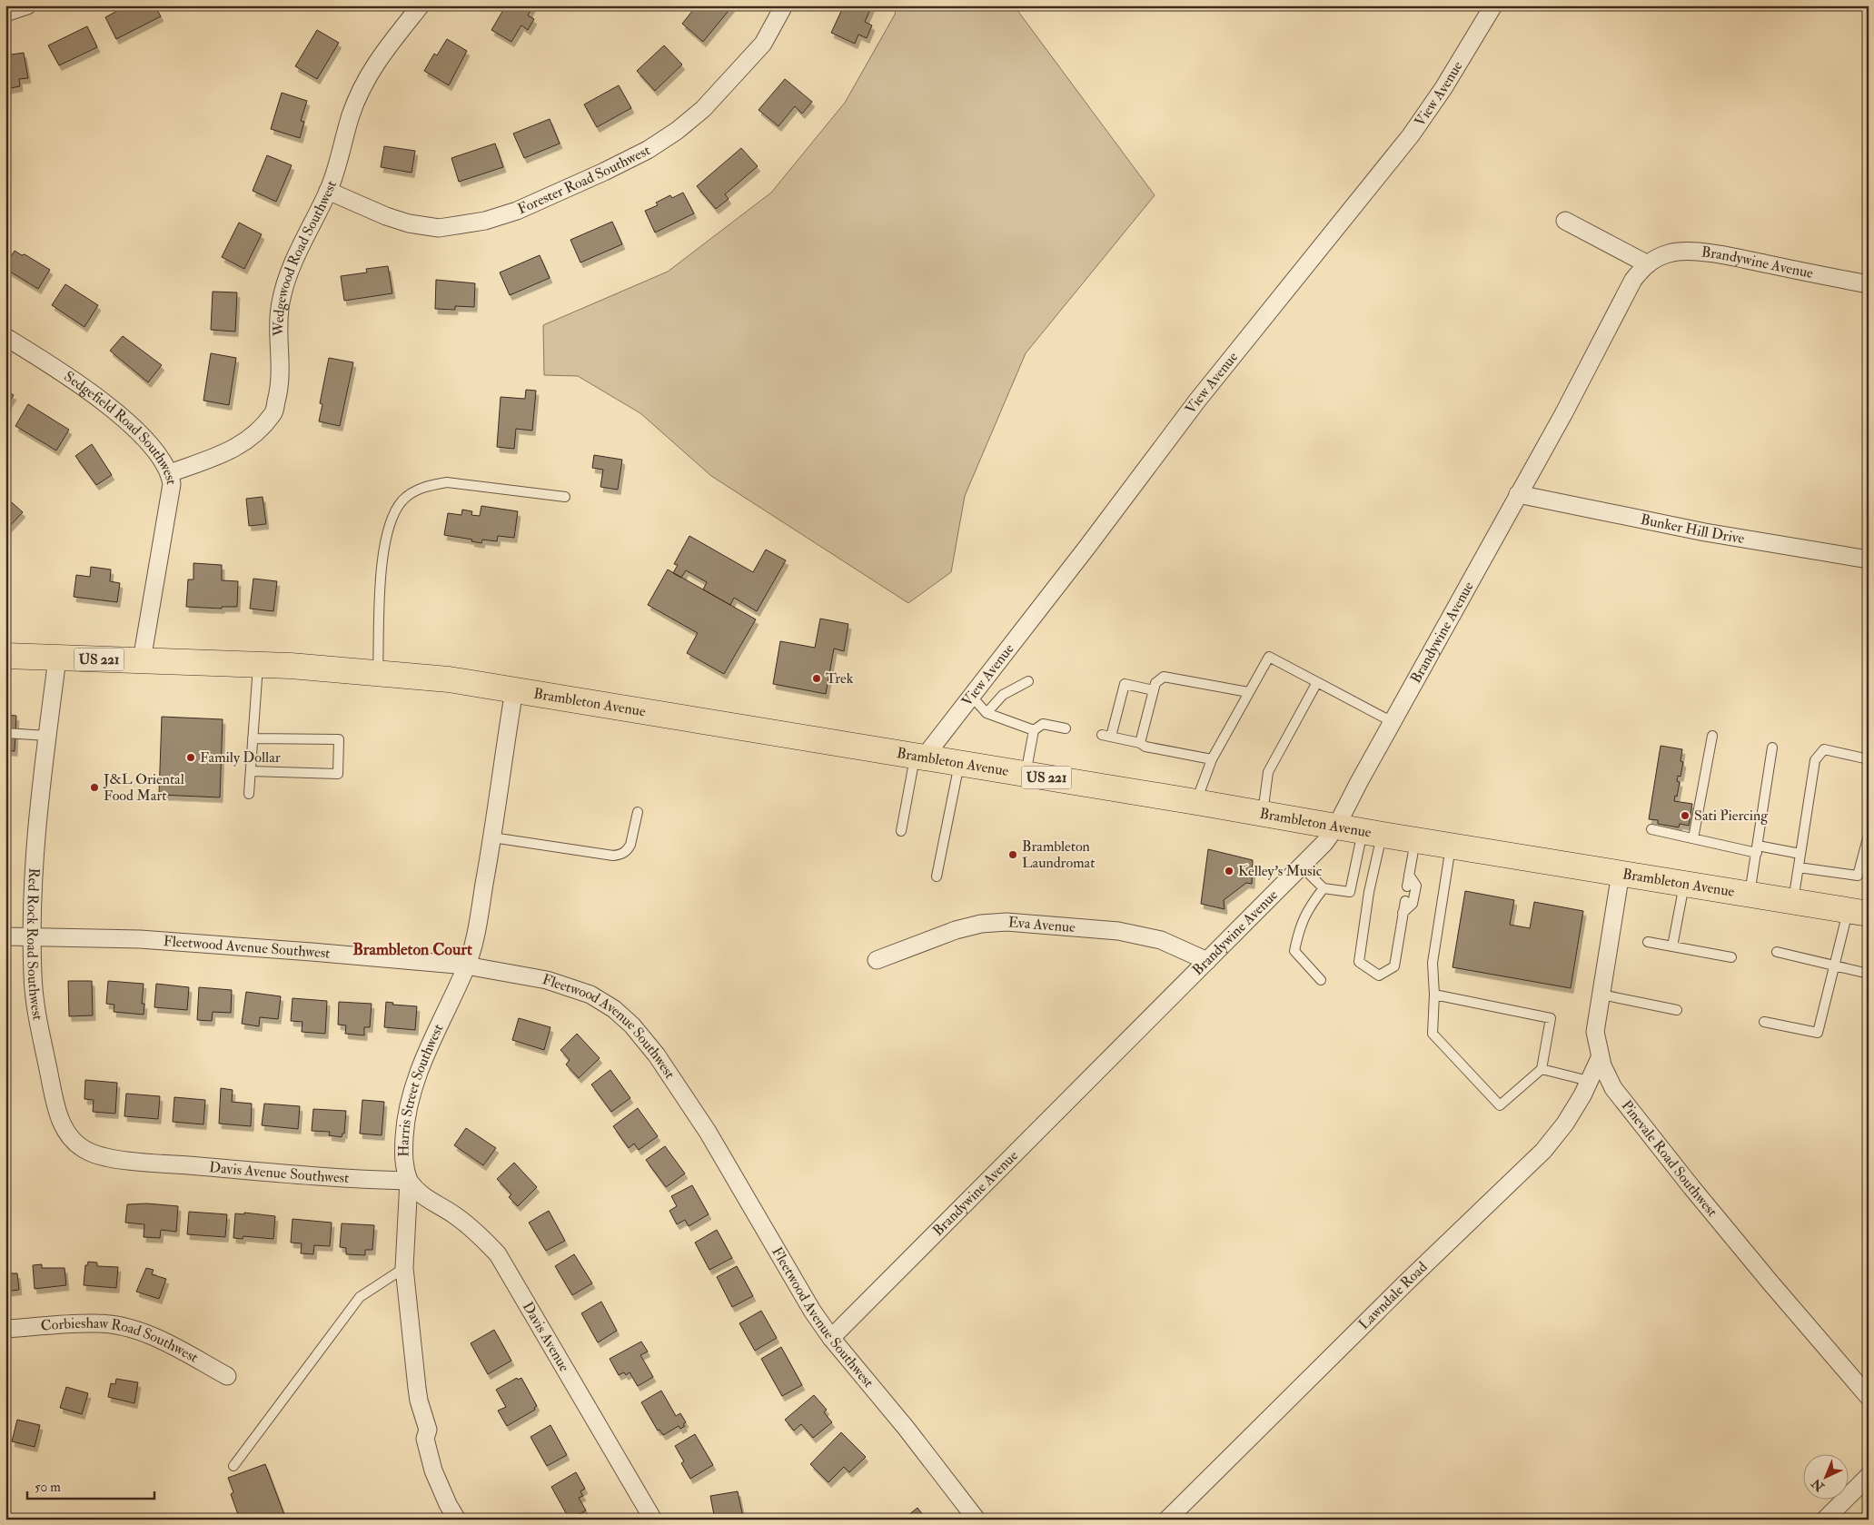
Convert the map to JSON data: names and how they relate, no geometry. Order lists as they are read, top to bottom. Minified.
{"streets":{"main road":["US 221","Brambleton Avenue"],"street":["View Avenue","Forester Road Southwest","Wedgewood Road Southwest","Brandywine Avenue","Sedgefield Road Southwest","Bunker Hill Drive","Eva Avenue","Red Rock Road Southwest","Fleetwood Avenue Southwest","Harris Street Southwest","Pinevale Road Southwest","Davis Avenue Southwest","Lawndale Road","Davis Avenue","Corbieshaw Road Southwest"]},"crossings":[["View Avenue","Brambleton Avenue"],["Forester Road Southwest","Wedgewood Road Southwest"],["Wedgewood Road Southwest","Sedgefield Road Southwest"],["Brandywine Avenue","Bunker Hill Drive"],["Brandywine Avenue","Brambleton Avenue"],["Brandywine Avenue","Eva Avenue"],["Brandywine Avenue","Fleetwood Avenue Southwest"],["Sedgefield Road Southwest","US 221"],["Sedgefield Road Southwest","Brambleton Avenue"],["US 221","Brambleton Avenue"],["US 221","Red Rock Road Southwest"],["Brambleton Avenue","Harris Street Southwest"],["Brambleton Avenue","Pinevale Road Southwest"],["Red Rock Road Southwest","Fleetwood Avenue Southwest"],["Red Rock Road Southwest","Davis Avenue Southwest"],["Fleetwood Avenue Southwest","Harris Street Southwest"],["Harris Street Southwest","Davis Avenue Southwest"],["Harris Street Southwest","Davis Avenue"],["Pinevale Road Southwest","Lawndale Road"],["Davis Avenue Southwest","Davis Avenue"]],"districts":["Brambleton Court"],"places":["Trek","Family Dollar","J&L Oriental Food Mart","Sati Piercing","Brambleton Laundromat","Kelley's Music"],"scale_bar":"50 m","north":"bottom left"}
